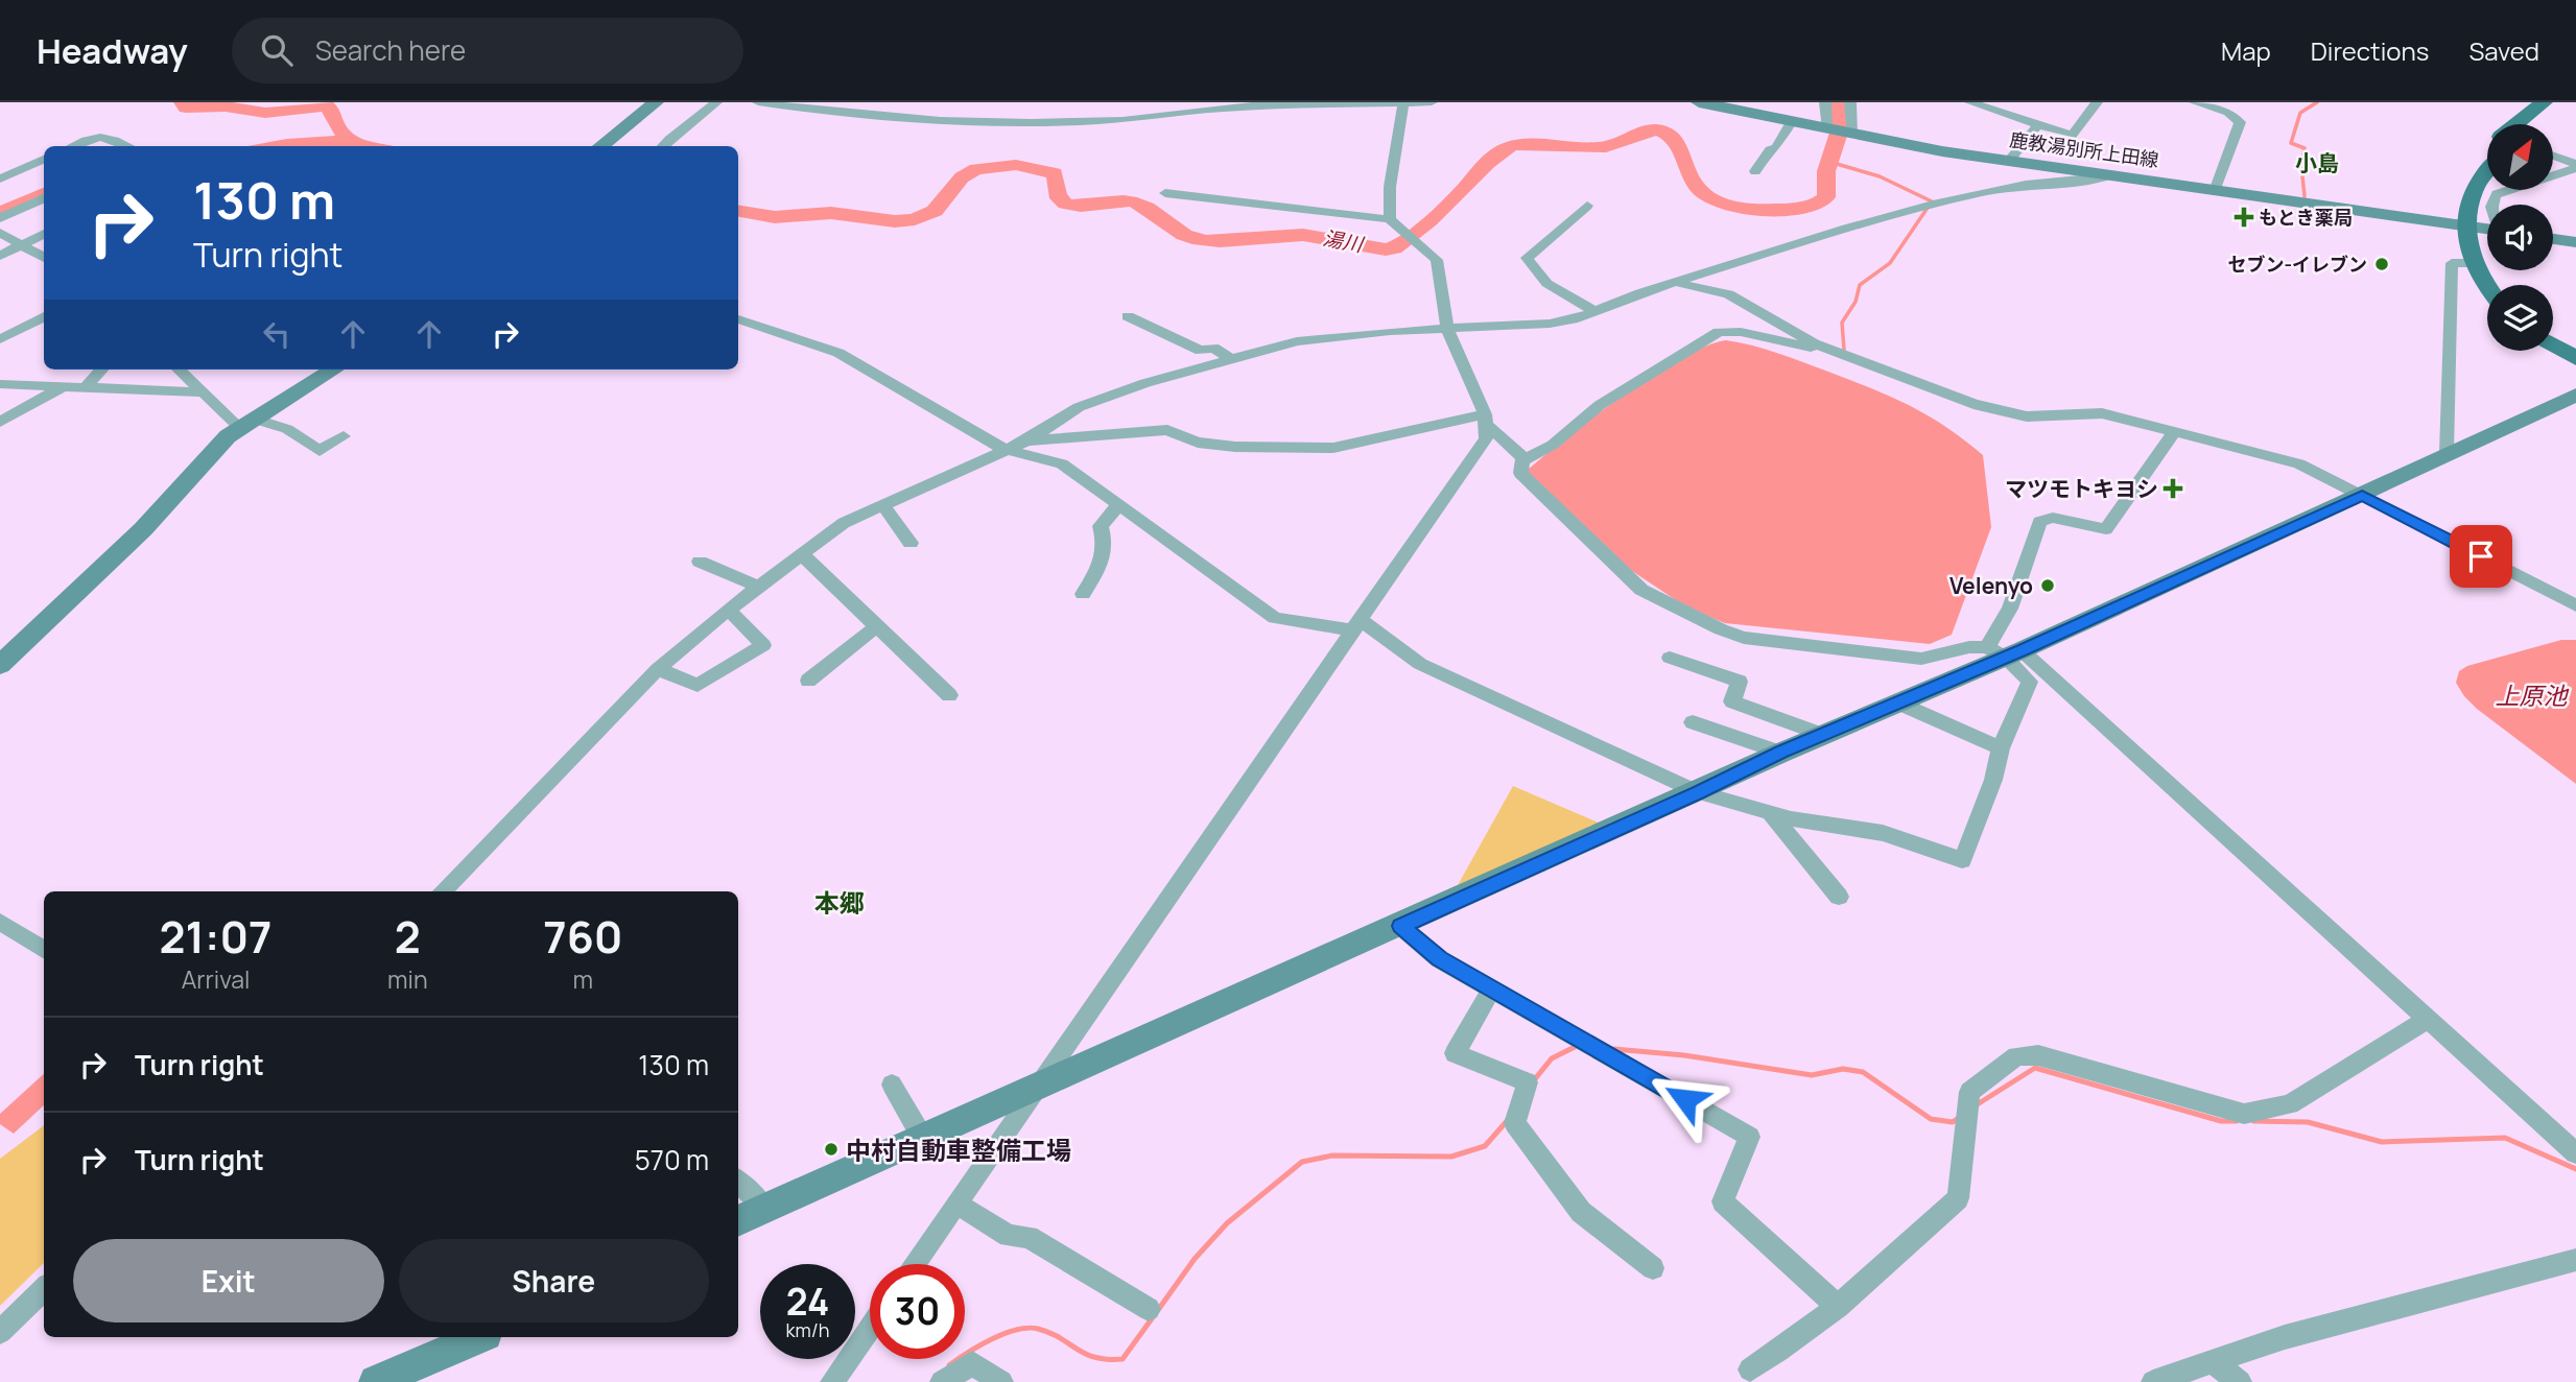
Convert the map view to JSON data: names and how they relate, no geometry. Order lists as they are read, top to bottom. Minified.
{"streets":{"street":["鹿教湯別所上田線"]},"districts":["小島","本郷"],"water":["湯川","上原池"],"places":{"health":["もとき薬局","マツモトキヨシ"],"other":["セブン-イレブン","Velenyo","中村自動車整備工場"]},"north":"top right","page":{"header":"Headway","search":"Search here","nav":["Map","Directions","Saved"],"turn":["130 m","Turn right"],"eta":["21:07","Arrival","2","min","760","m"],"list":[{"name":"Turn right","value":"130 m"},{"name":"Turn right","value":"570 m"}],"buttons":["Exit","Share"],"speed":"24 km/h","limit":"30"}}
